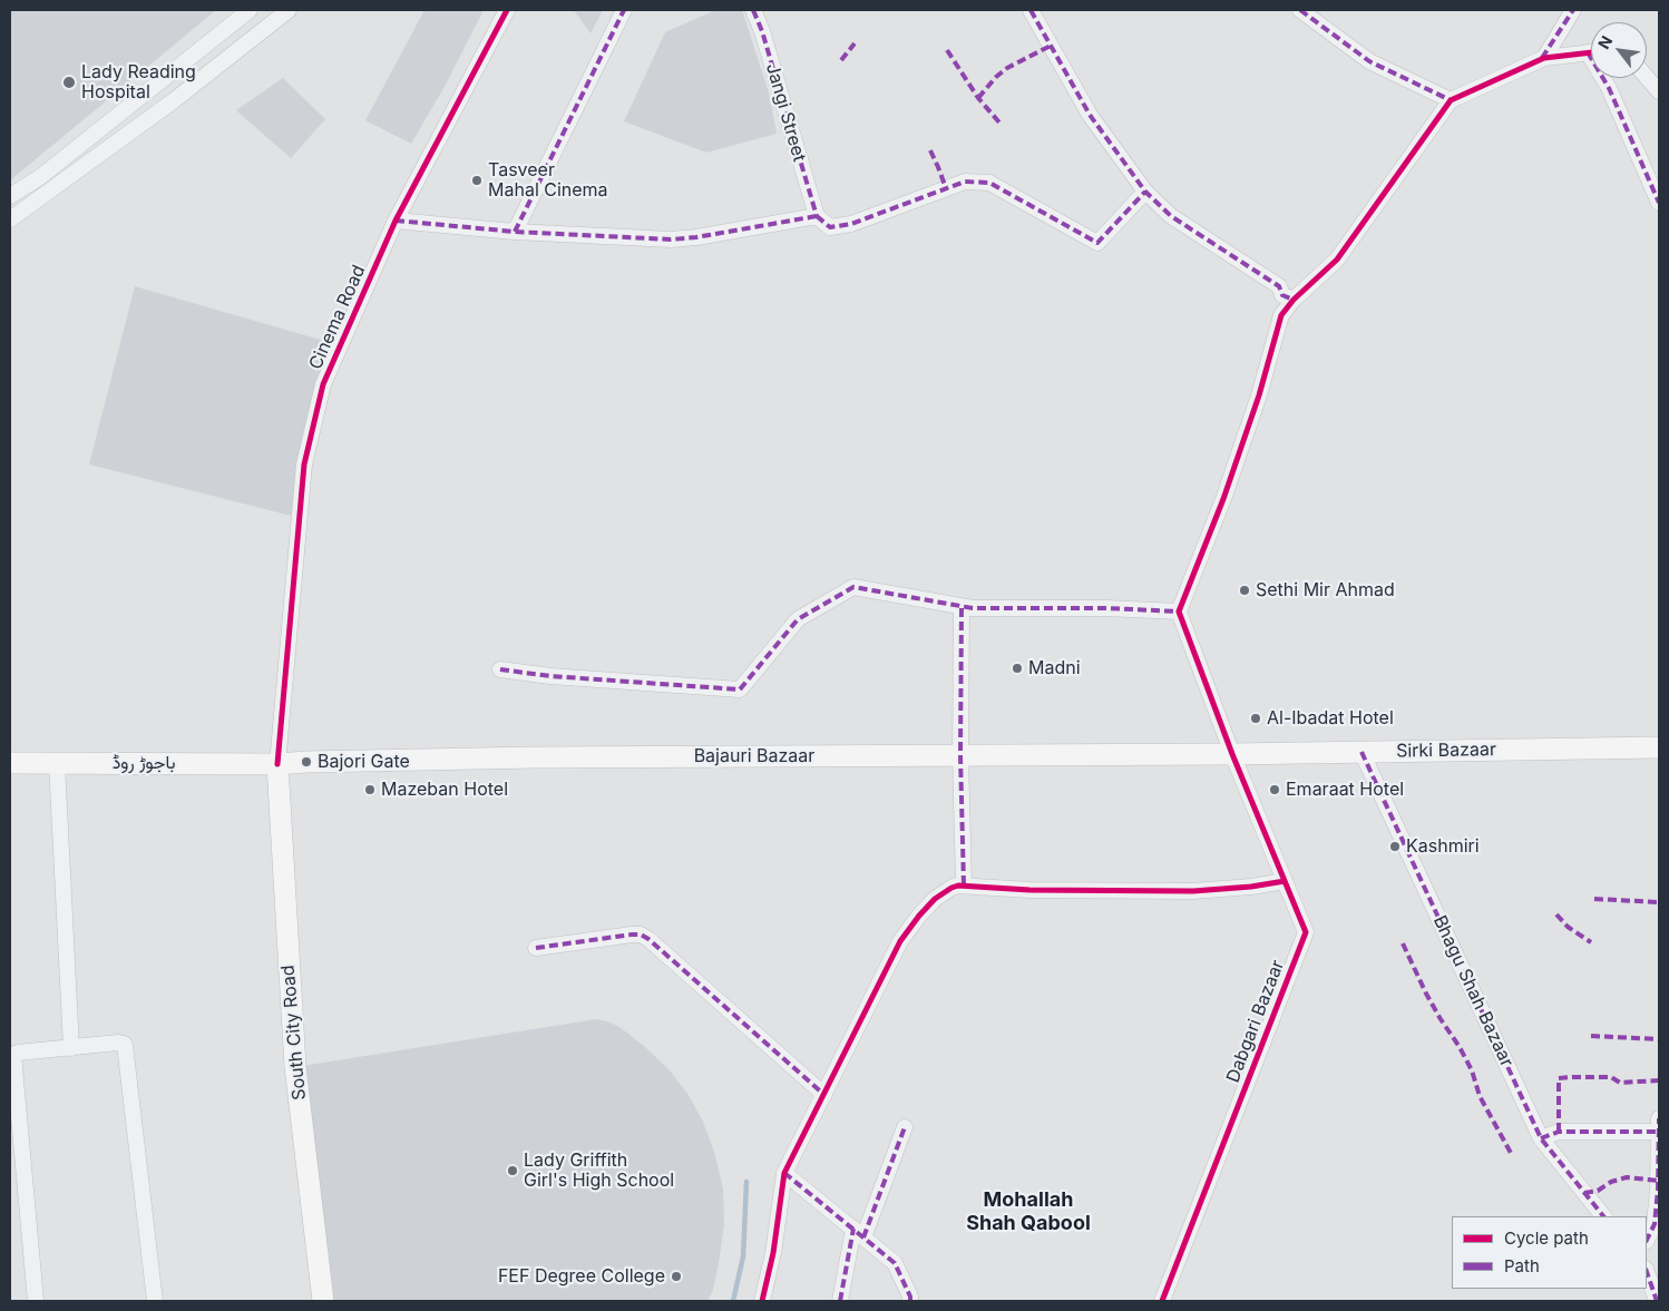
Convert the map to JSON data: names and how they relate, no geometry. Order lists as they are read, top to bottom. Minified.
{"streets":{"main road":["Sirki Bazaar","Bajauri Bazaar","باجوڑ روڈ","South City Road"],"street":["Jangi Street","Cinema Road","Bhagu Shah Bazaar","Dabgari Bazaar"]},"crossings":[["Cinema Road","Bajauri Bazaar"],["Cinema Road","باجوڑ روڈ"],["Cinema Road","South City Road"],["Sirki Bazaar","Bajauri Bazaar"],["Sirki Bazaar","Bhagu Shah Bazaar"],["Sirki Bazaar","Dabgari Bazaar"],["Bajauri Bazaar","باجوڑ روڈ"],["Bajauri Bazaar","Dabgari Bazaar"],["Bajauri Bazaar","South City Road"],["باجوڑ روڈ","South City Road"]],"districts":["Mohallah Shah Qabool"],"places":["Lady Reading Hospital","Tasveer Mahal Cinema","Sethi Mir Ahmad","Madni","Al-Ibadat Hotel","Bajori Gate","Mazeban Hotel","Emaraat Hotel","Kashmiri","Lady Griffith Girl's High School","FEF Degree College"],"legend":["Cycle path","Path"],"north":"top left"}
